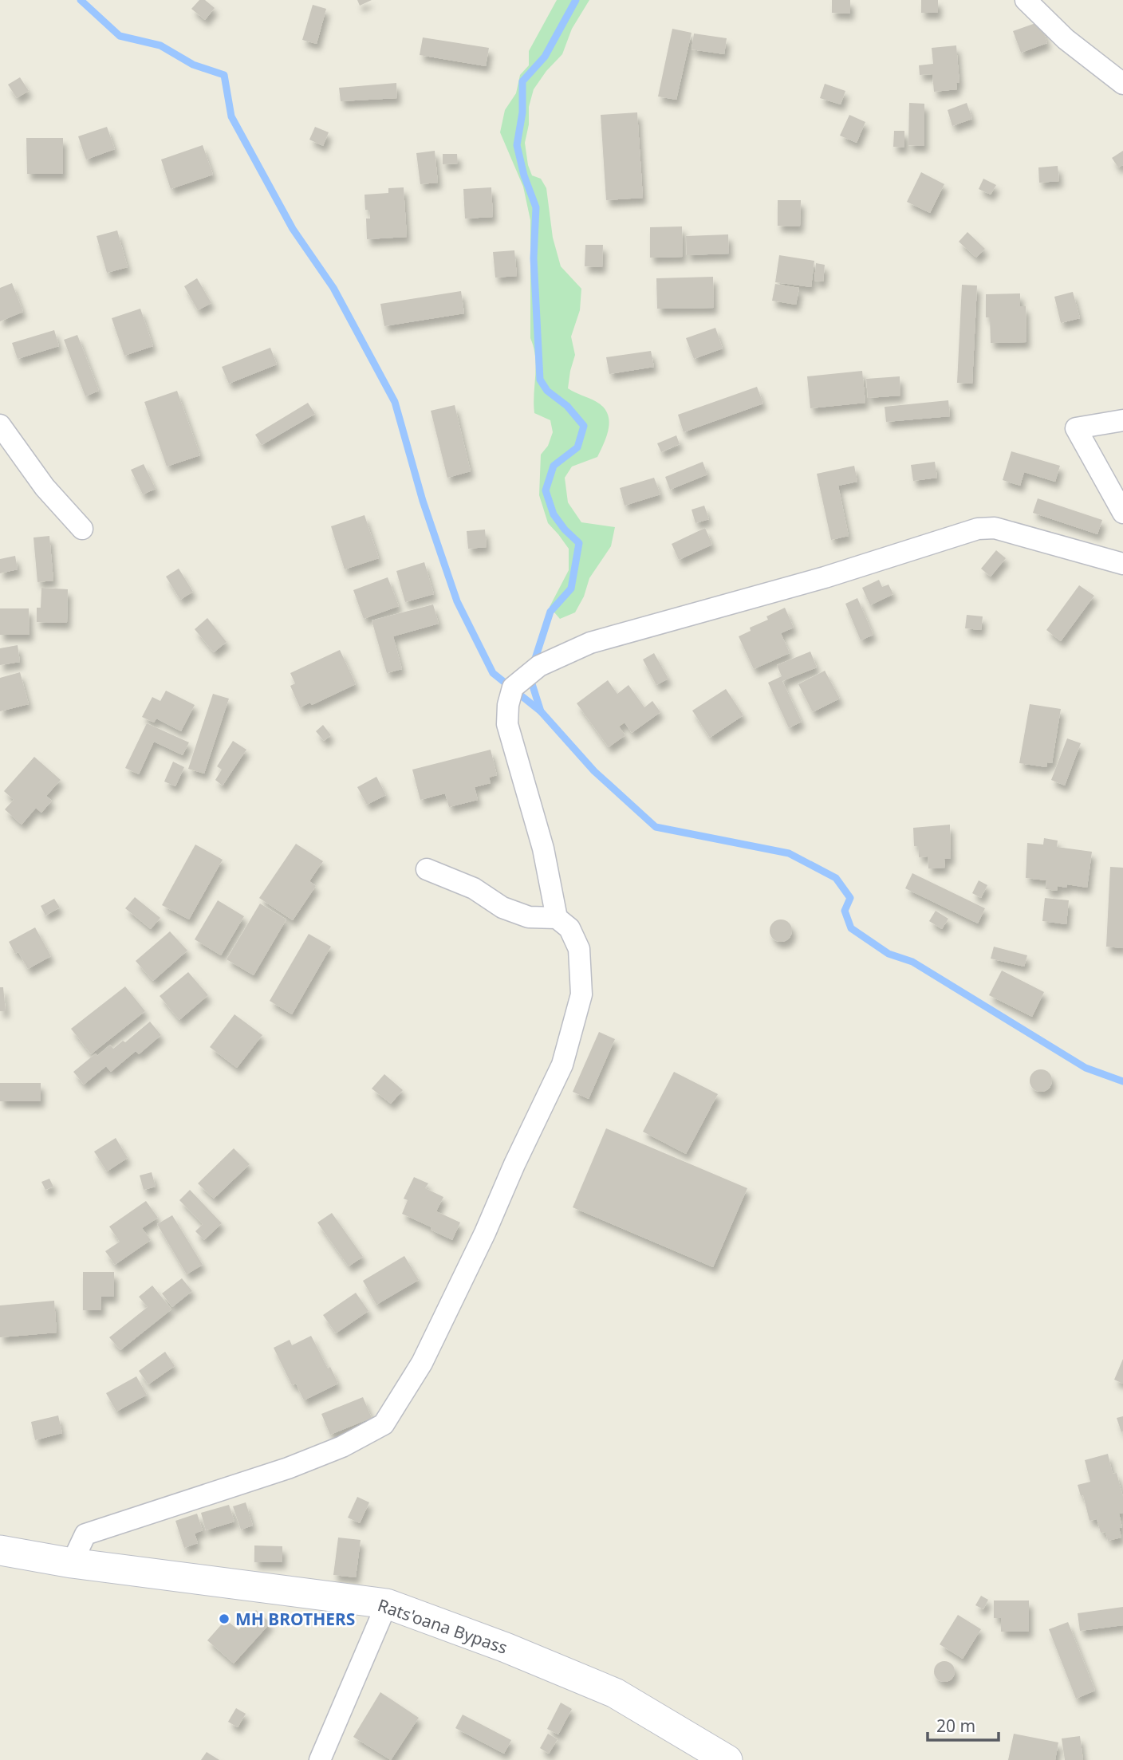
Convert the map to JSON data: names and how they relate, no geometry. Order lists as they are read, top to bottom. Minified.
{"streets":{"street":["Rats'oana Bypass"]},"places":["MH BROTHERS"],"scale_bar":"20 m"}
